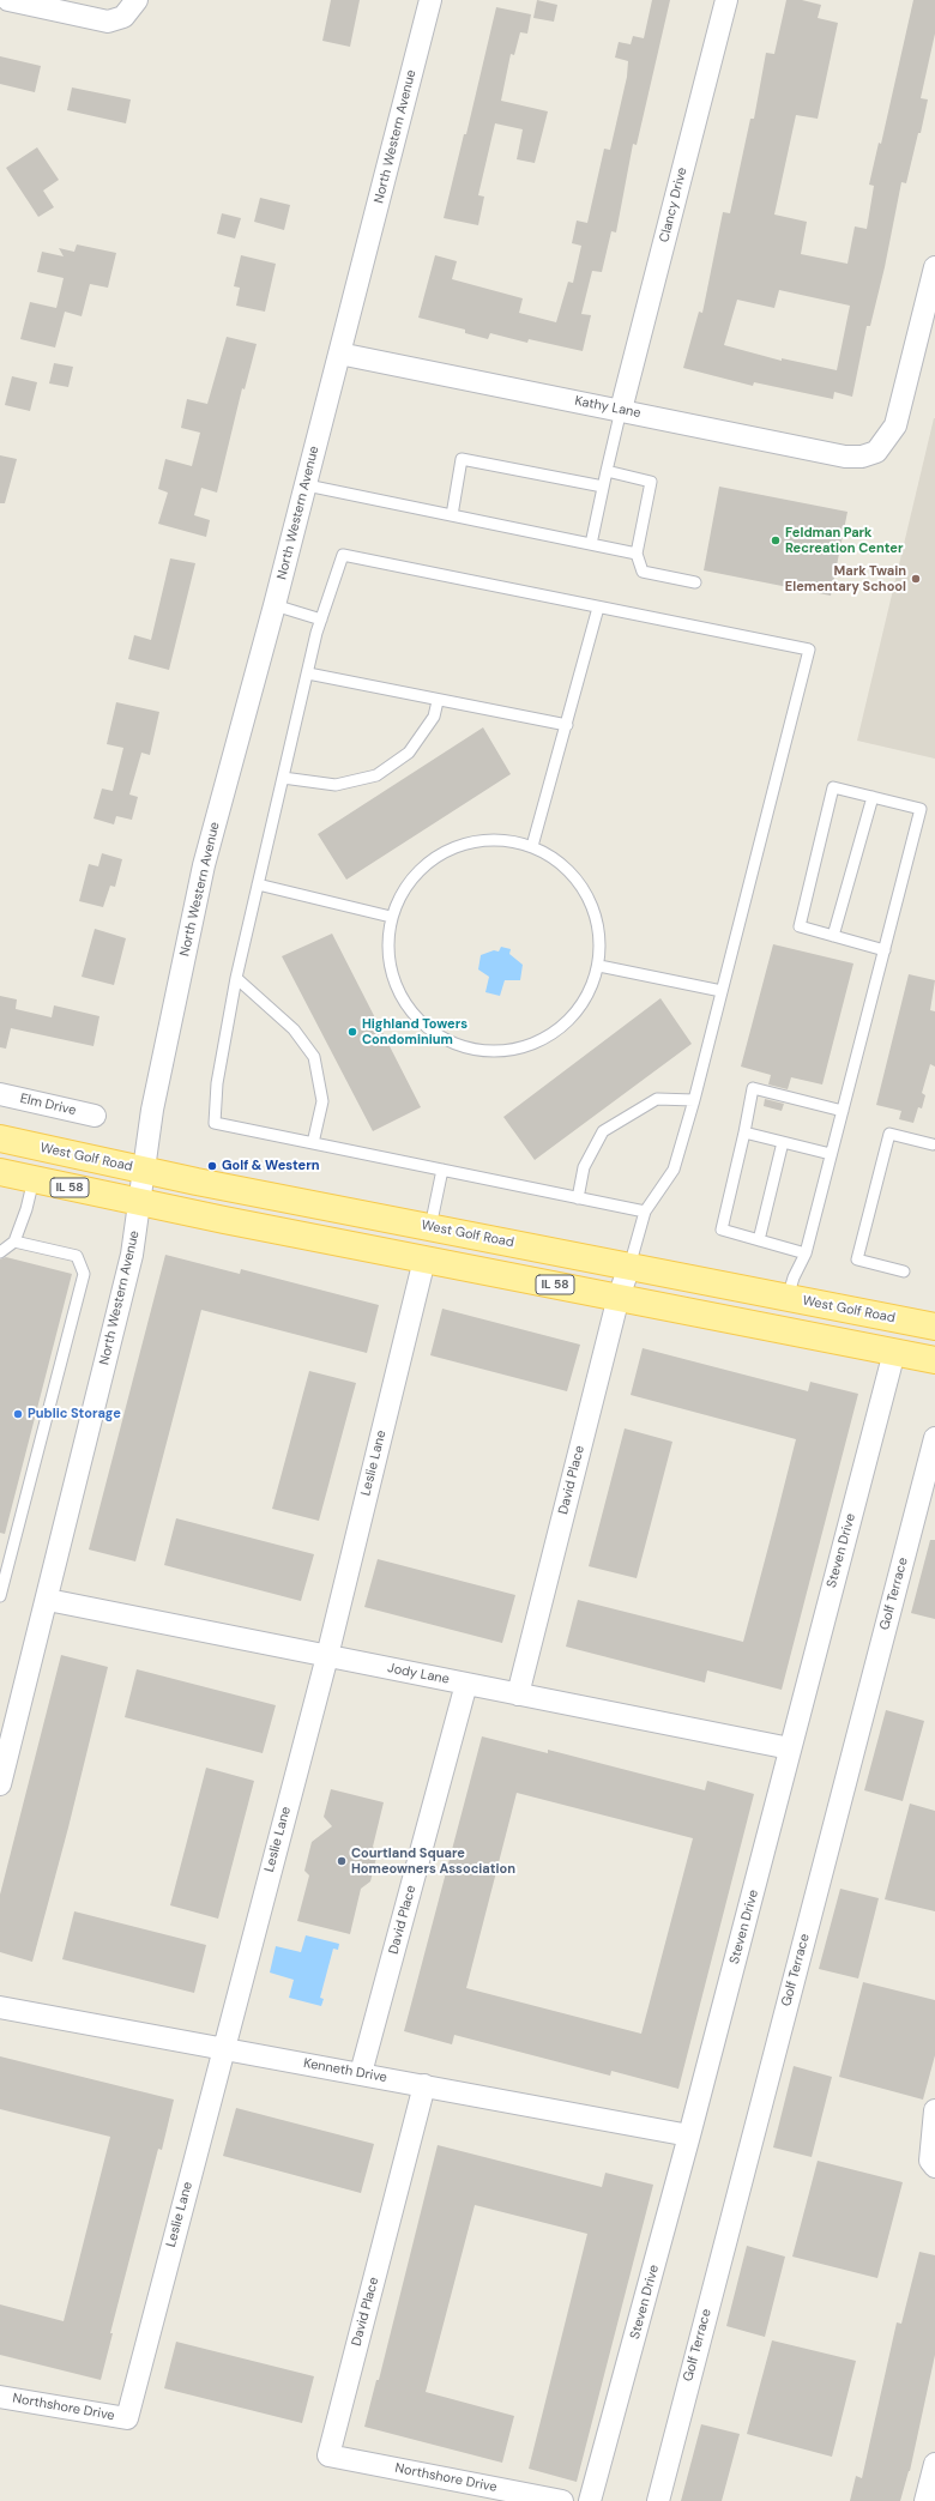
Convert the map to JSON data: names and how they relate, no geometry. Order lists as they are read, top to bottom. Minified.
{"streets":{"main road":["West Golf Road","IL 58"],"street":["North Western Avenue","Clancy Drive","Kathy Lane","Elm Drive","Leslie Lane","David Place","Steven Drive","Golf Terrace","Jody Lane","Kenneth Drive","Northshore Drive"]},"crossings":[["North Western Avenue","Kathy Lane"],["North Western Avenue","West Golf Road"],["North Western Avenue","IL 58"],["North Western Avenue","Jody Lane"],["Clancy Drive","Kathy Lane"],["West Golf Road","David Place"],["IL 58","Leslie Lane"],["IL 58","David Place"],["IL 58","Steven Drive"],["Leslie Lane","Jody Lane"],["Leslie Lane","Kenneth Drive"],["Leslie Lane","Northshore Drive"],["David Place","Jody Lane"],["David Place","Kenneth Drive"],["David Place","Northshore Drive"],["Steven Drive","Jody Lane"],["Steven Drive","Kenneth Drive"]],"places":["Feldman Park Recreation Center","Mark Twain Elementary School","Highland Towers Condominium","Golf & Western","Public Storage","Courtland Square Homeowners Association"]}
